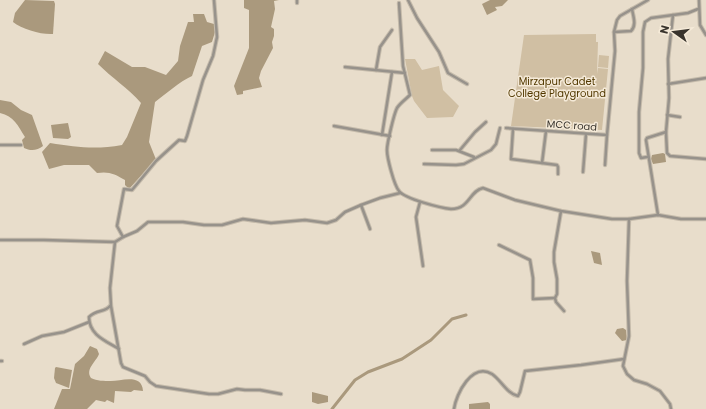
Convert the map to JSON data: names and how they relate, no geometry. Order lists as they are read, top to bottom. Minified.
{"streets":{"street":["MCC road"]},"parks":["Mirzapur Cadet College Playground"],"north":"left"}
